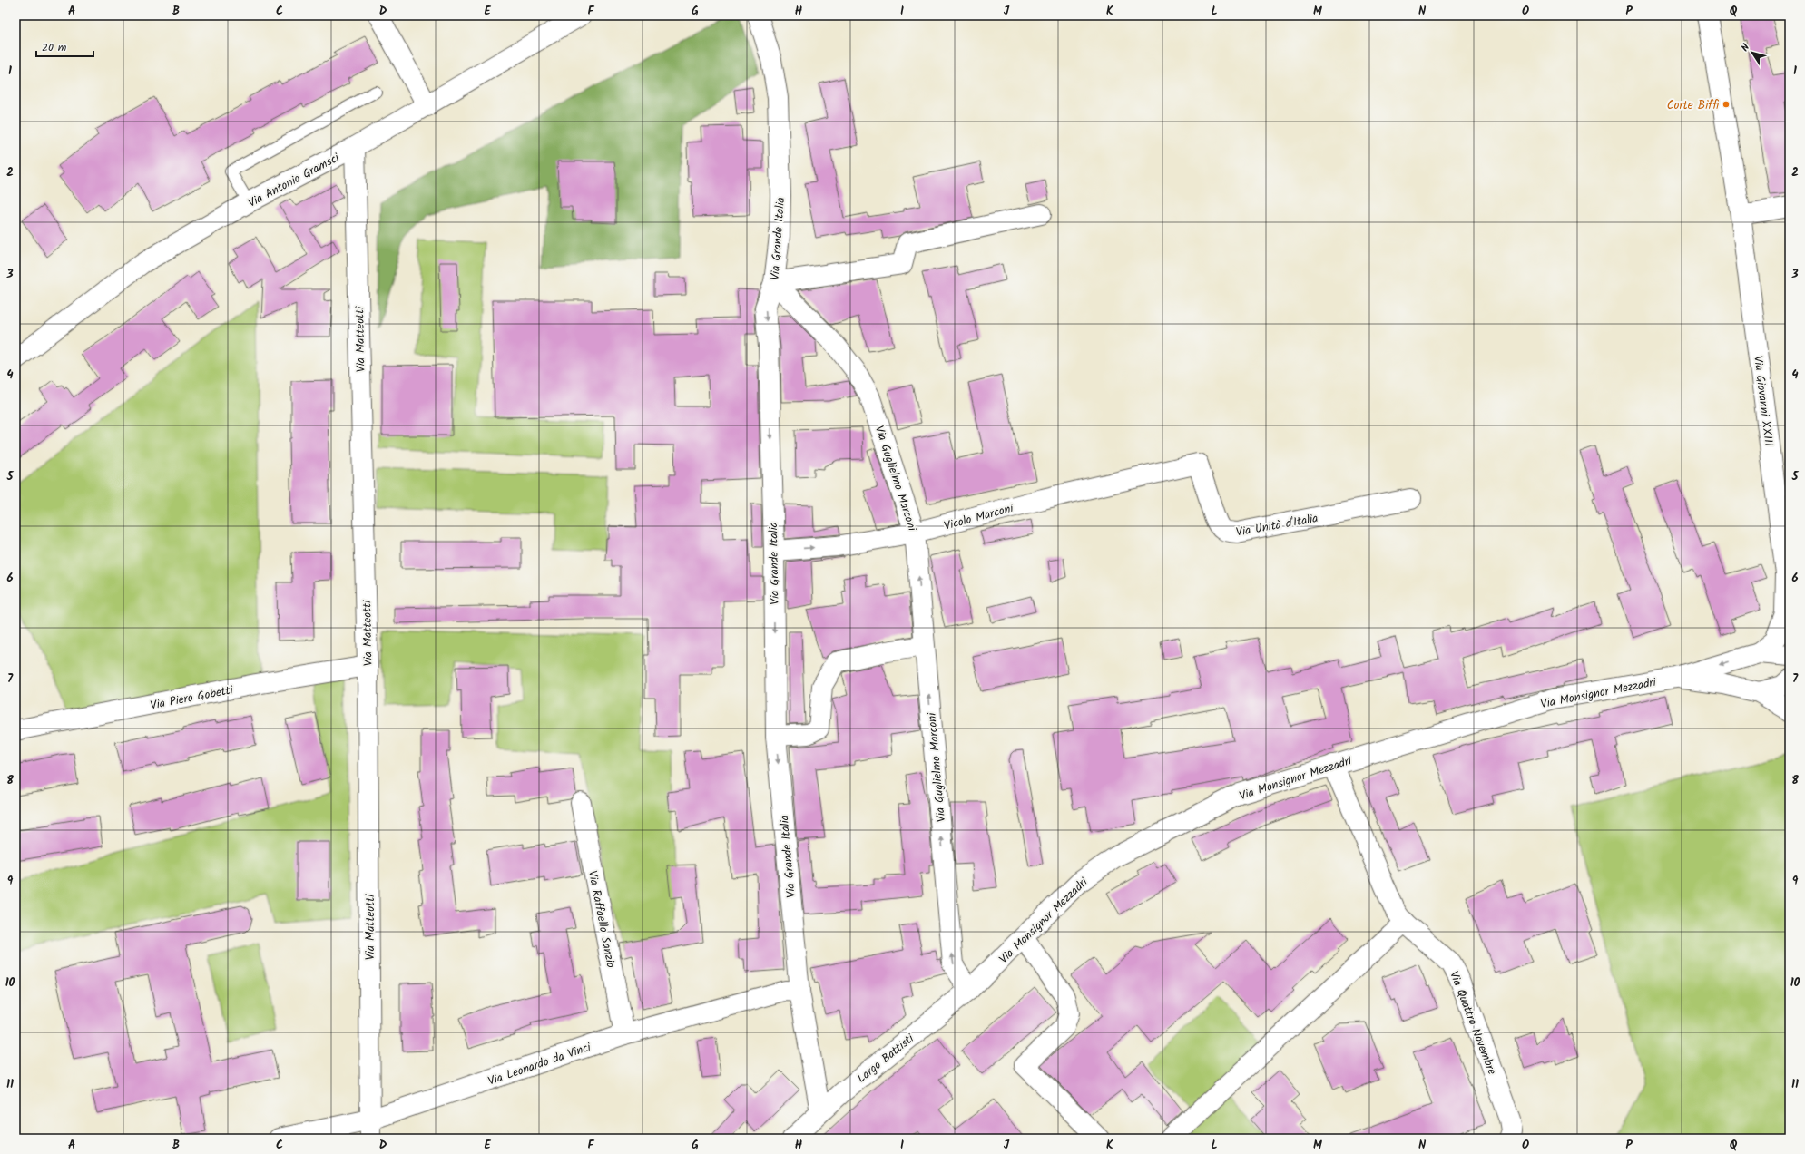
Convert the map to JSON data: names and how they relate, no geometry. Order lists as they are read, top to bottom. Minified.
{"streets":{"street":["Via Antonio Gramsci","Via Grande Italia","Via Matteotti","Via Giovanni XXIII","Via Guglielmo Marconi","Vicolo Marconi","Via Unità d'Italia","Via Monsignor Mezzadri","Via Piero Gobetti","Via Raffaello Sanzio","Via Quattro Novembre","Largo Battisti","Via Leonardo da Vinci"]},"crossings":[["Via Antonio Gramsci","Via Matteotti"],["Via Grande Italia","Via Guglielmo Marconi"],["Via Grande Italia","Vicolo Marconi"],["Via Grande Italia","Largo Battisti"],["Via Grande Italia","Via Leonardo da Vinci"],["Via Matteotti","Via Piero Gobetti"],["Via Matteotti","Via Leonardo da Vinci"],["Via Guglielmo Marconi","Vicolo Marconi"],["Via Guglielmo Marconi","Via Monsignor Mezzadri"],["Via Guglielmo Marconi","Largo Battisti"],["Vicolo Marconi","Via Unità d'Italia"],["Via Monsignor Mezzadri","Via Quattro Novembre"],["Via Monsignor Mezzadri","Largo Battisti"],["Via Raffaello Sanzio","Via Leonardo da Vinci"]],"one_way":["Via Grande Italia","Via Guglielmo Marconi","Vicolo Marconi"],"places":["Corte Biffi"],"scale_bar":"20 m","north":"top left","grid":{"columns":["A","B","C","D","E","F","G","H","I","J","K","L","M","N","O","P","Q"],"rows":["1","2","3","4","5","6","7","8","9","10","11"]}}
